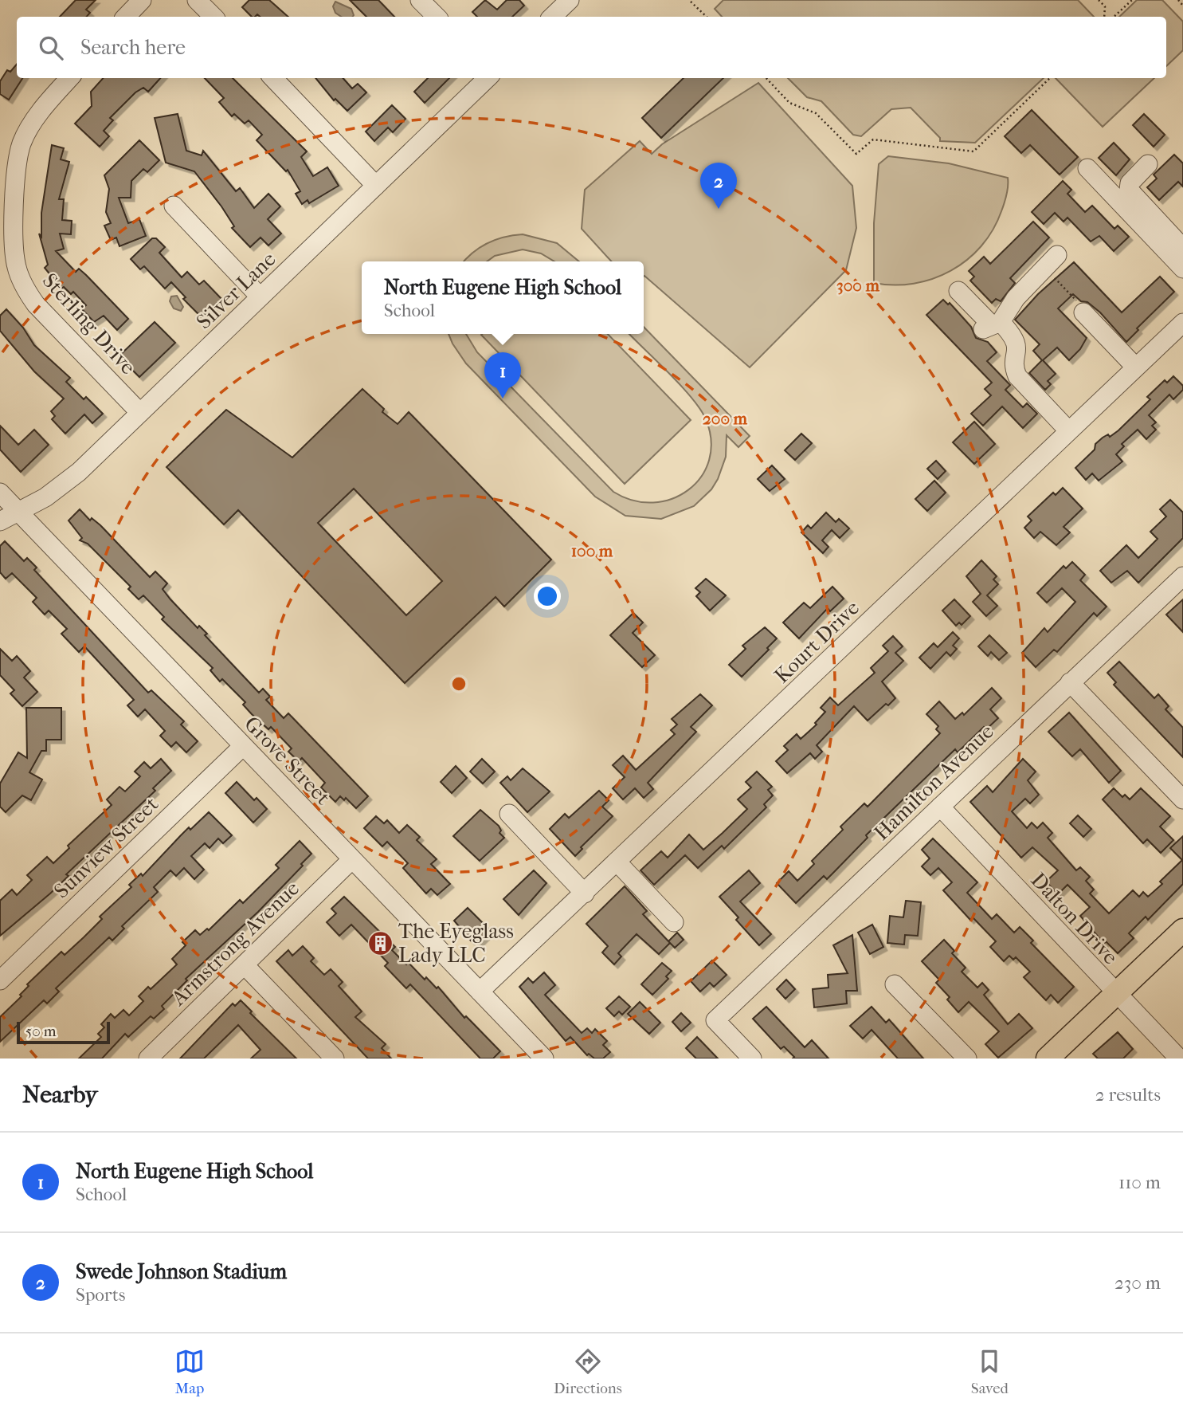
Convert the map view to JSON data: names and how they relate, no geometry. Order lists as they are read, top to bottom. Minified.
{"streets":{"street":["Silver Lane","Sterling Drive","Kourt Drive","Grove Street","Hamilton Avenue","Sunview Street","Dalton Drive","Armstrong Avenue"]},"crossings":[["Silver Lane","Sterling Drive"],["Silver Lane","Grove Street"],["Kourt Drive","Grove Street"],["Grove Street","Sunview Street"],["Grove Street","Armstrong Avenue"],["Hamilton Avenue","Dalton Drive"]],"places":{"building":["The Eyeglass Lady LLC"]},"scale_bar":"50 m","page":{"search":"Search here","pins":["2","1"],"popup":["North Eugene High School","School"],"scale":"50 m","heading":["Nearby","2 results"],"list":[{"mark":"1","name":"North Eugene High School","note":"School","value":"110 m"},{"mark":"2","name":"Swede Johnson Stadium","note":"Sports","value":"230 m"}],"nav":["Map","Directions","Saved"]},"rings":["300 m","200 m","100 m"]}
